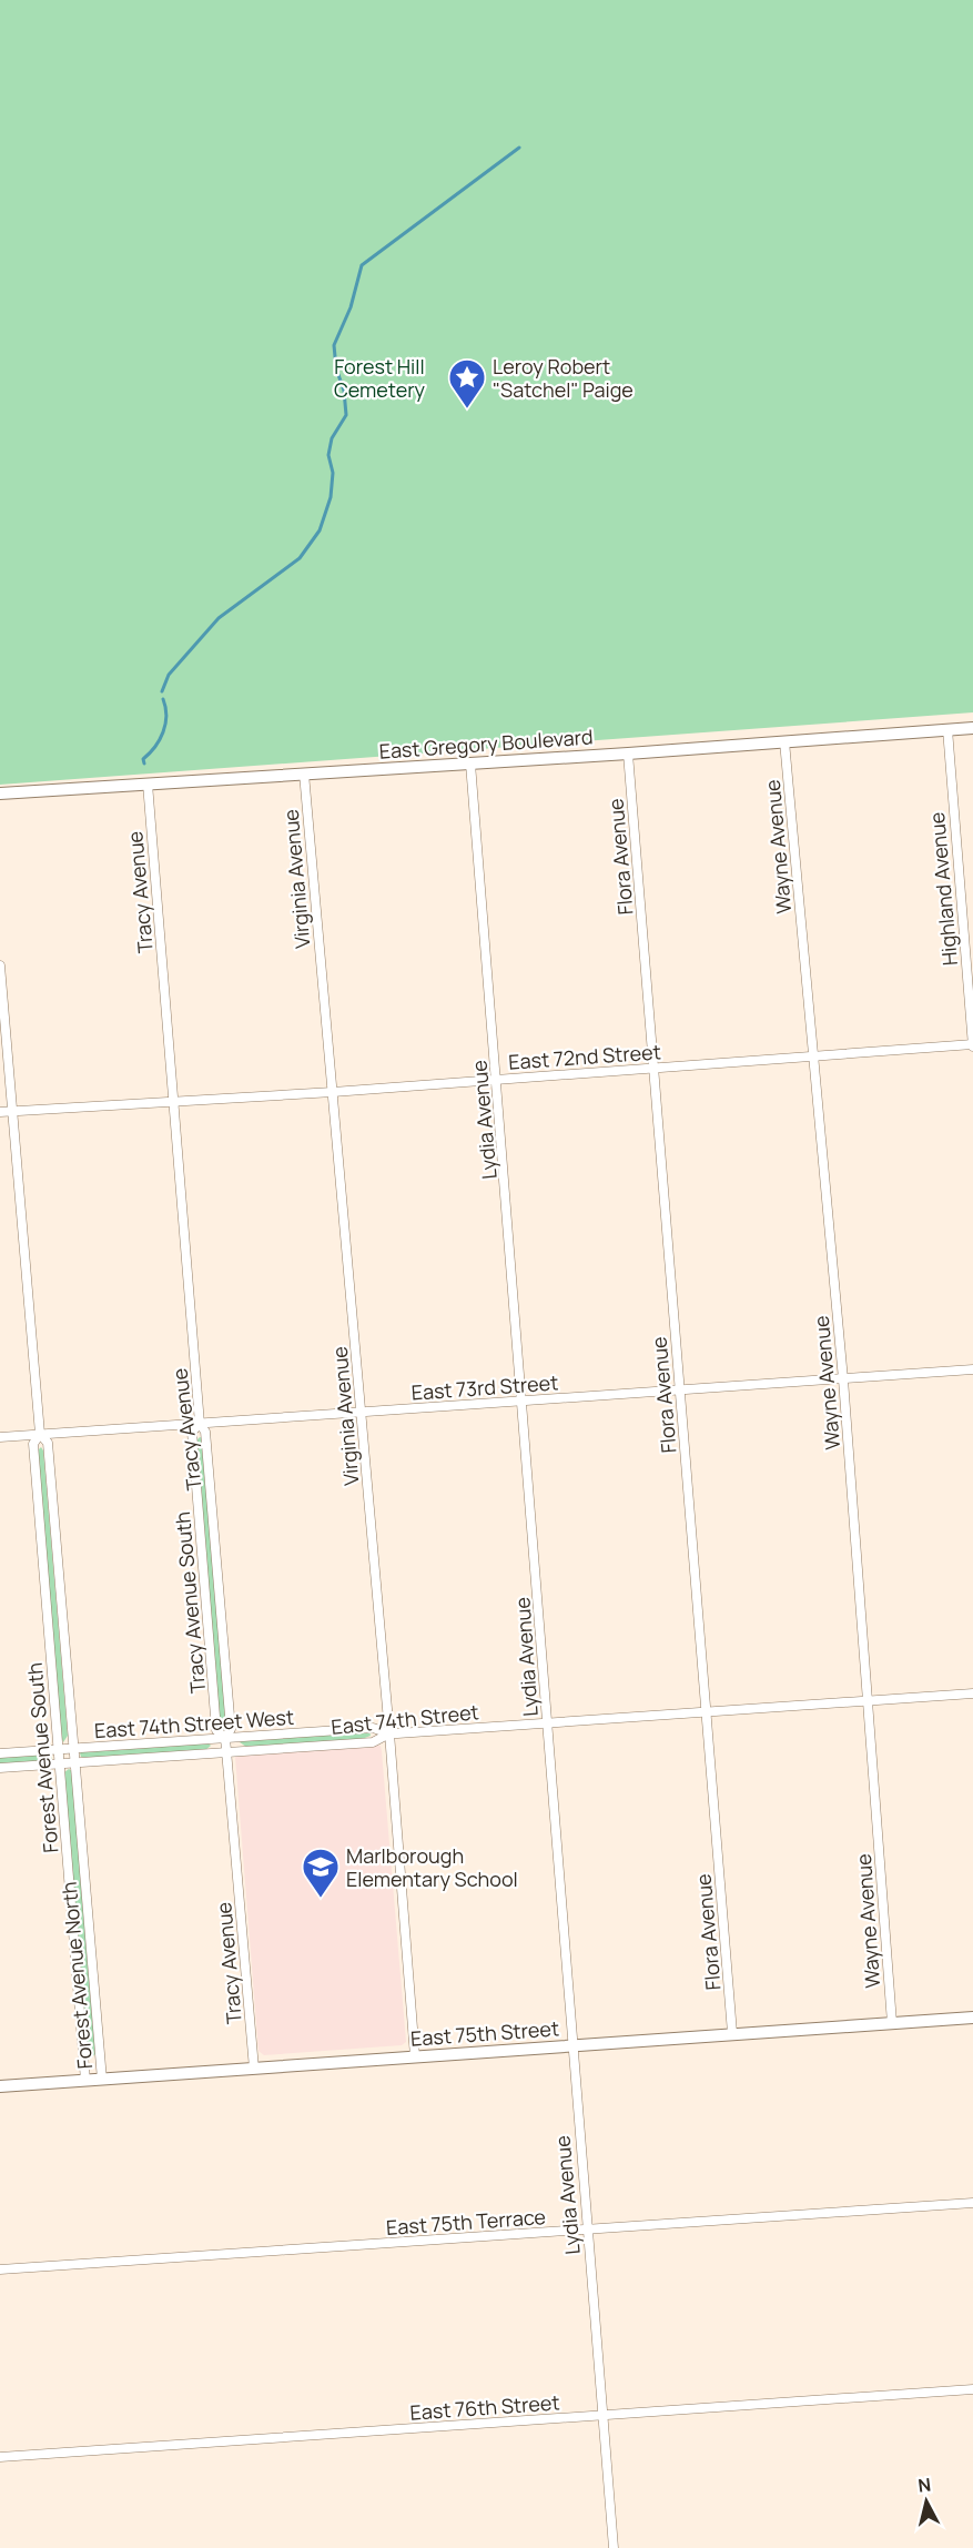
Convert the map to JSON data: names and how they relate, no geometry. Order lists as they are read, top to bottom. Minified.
{"streets":{"main road":["East Gregory Boulevard","East 75th Street"],"street":["Wayne Avenue","Flora Avenue","Virginia Avenue","Highland Avenue","Tracy Avenue","East 72nd Street","Lydia Avenue","East 73rd Street","Tracy Avenue South","East 74th Street","East 74th Street West","Forest Avenue South","Forest Avenue North","East 75th Terrace","East 76th Street"]},"crossings":[["East Gregory Boulevard","Wayne Avenue"],["East Gregory Boulevard","Flora Avenue"],["East Gregory Boulevard","Virginia Avenue"],["East Gregory Boulevard","Highland Avenue"],["East Gregory Boulevard","Tracy Avenue"],["East Gregory Boulevard","Lydia Avenue"],["Wayne Avenue","East 72nd Street"],["Wayne Avenue","East 73rd Street"],["Wayne Avenue","East 74th Street"],["Wayne Avenue","East 75th Street"],["Flora Avenue","East 72nd Street"],["Flora Avenue","East 73rd Street"],["Flora Avenue","East 74th Street"],["Flora Avenue","East 75th Street"],["Virginia Avenue","East 72nd Street"],["Virginia Avenue","East 73rd Street"],["Virginia Avenue","East 74th Street"],["Virginia Avenue","East 74th Street West"],["Virginia Avenue","East 75th Street"],["Highland Avenue","East 72nd Street"],["Tracy Avenue","East 72nd Street"],["Tracy Avenue","East 73rd Street"],["Tracy Avenue","Tracy Avenue South"],["Tracy Avenue","East 74th Street"],["Tracy Avenue","East 74th Street West"],["Tracy Avenue","East 75th Street"],["East 72nd Street","Lydia Avenue"],["Lydia Avenue","East 73rd Street"],["Lydia Avenue","East 74th Street"],["Lydia Avenue","East 75th Street"],["Lydia Avenue","East 75th Terrace"],["Lydia Avenue","East 76th Street"],["East 73rd Street","Tracy Avenue South"],["East 73rd Street","Forest Avenue South"],["East 73rd Street","Forest Avenue North"],["Tracy Avenue South","East 74th Street West"],["East 74th Street","East 74th Street West"],["East 74th Street","Forest Avenue South"],["East 74th Street","Forest Avenue North"],["East 74th Street West","Forest Avenue South"],["East 74th Street West","Forest Avenue North"],["Forest Avenue South","Forest Avenue North"],["Forest Avenue South","East 75th Street"],["Forest Avenue North","East 75th Street"]],"parks":["Forest Hill Cemetery"],"places":{"place":["Leroy Robert \"Satchel\" Paige"],"school or university":["Marlborough Elementary School"]},"north":"top"}
